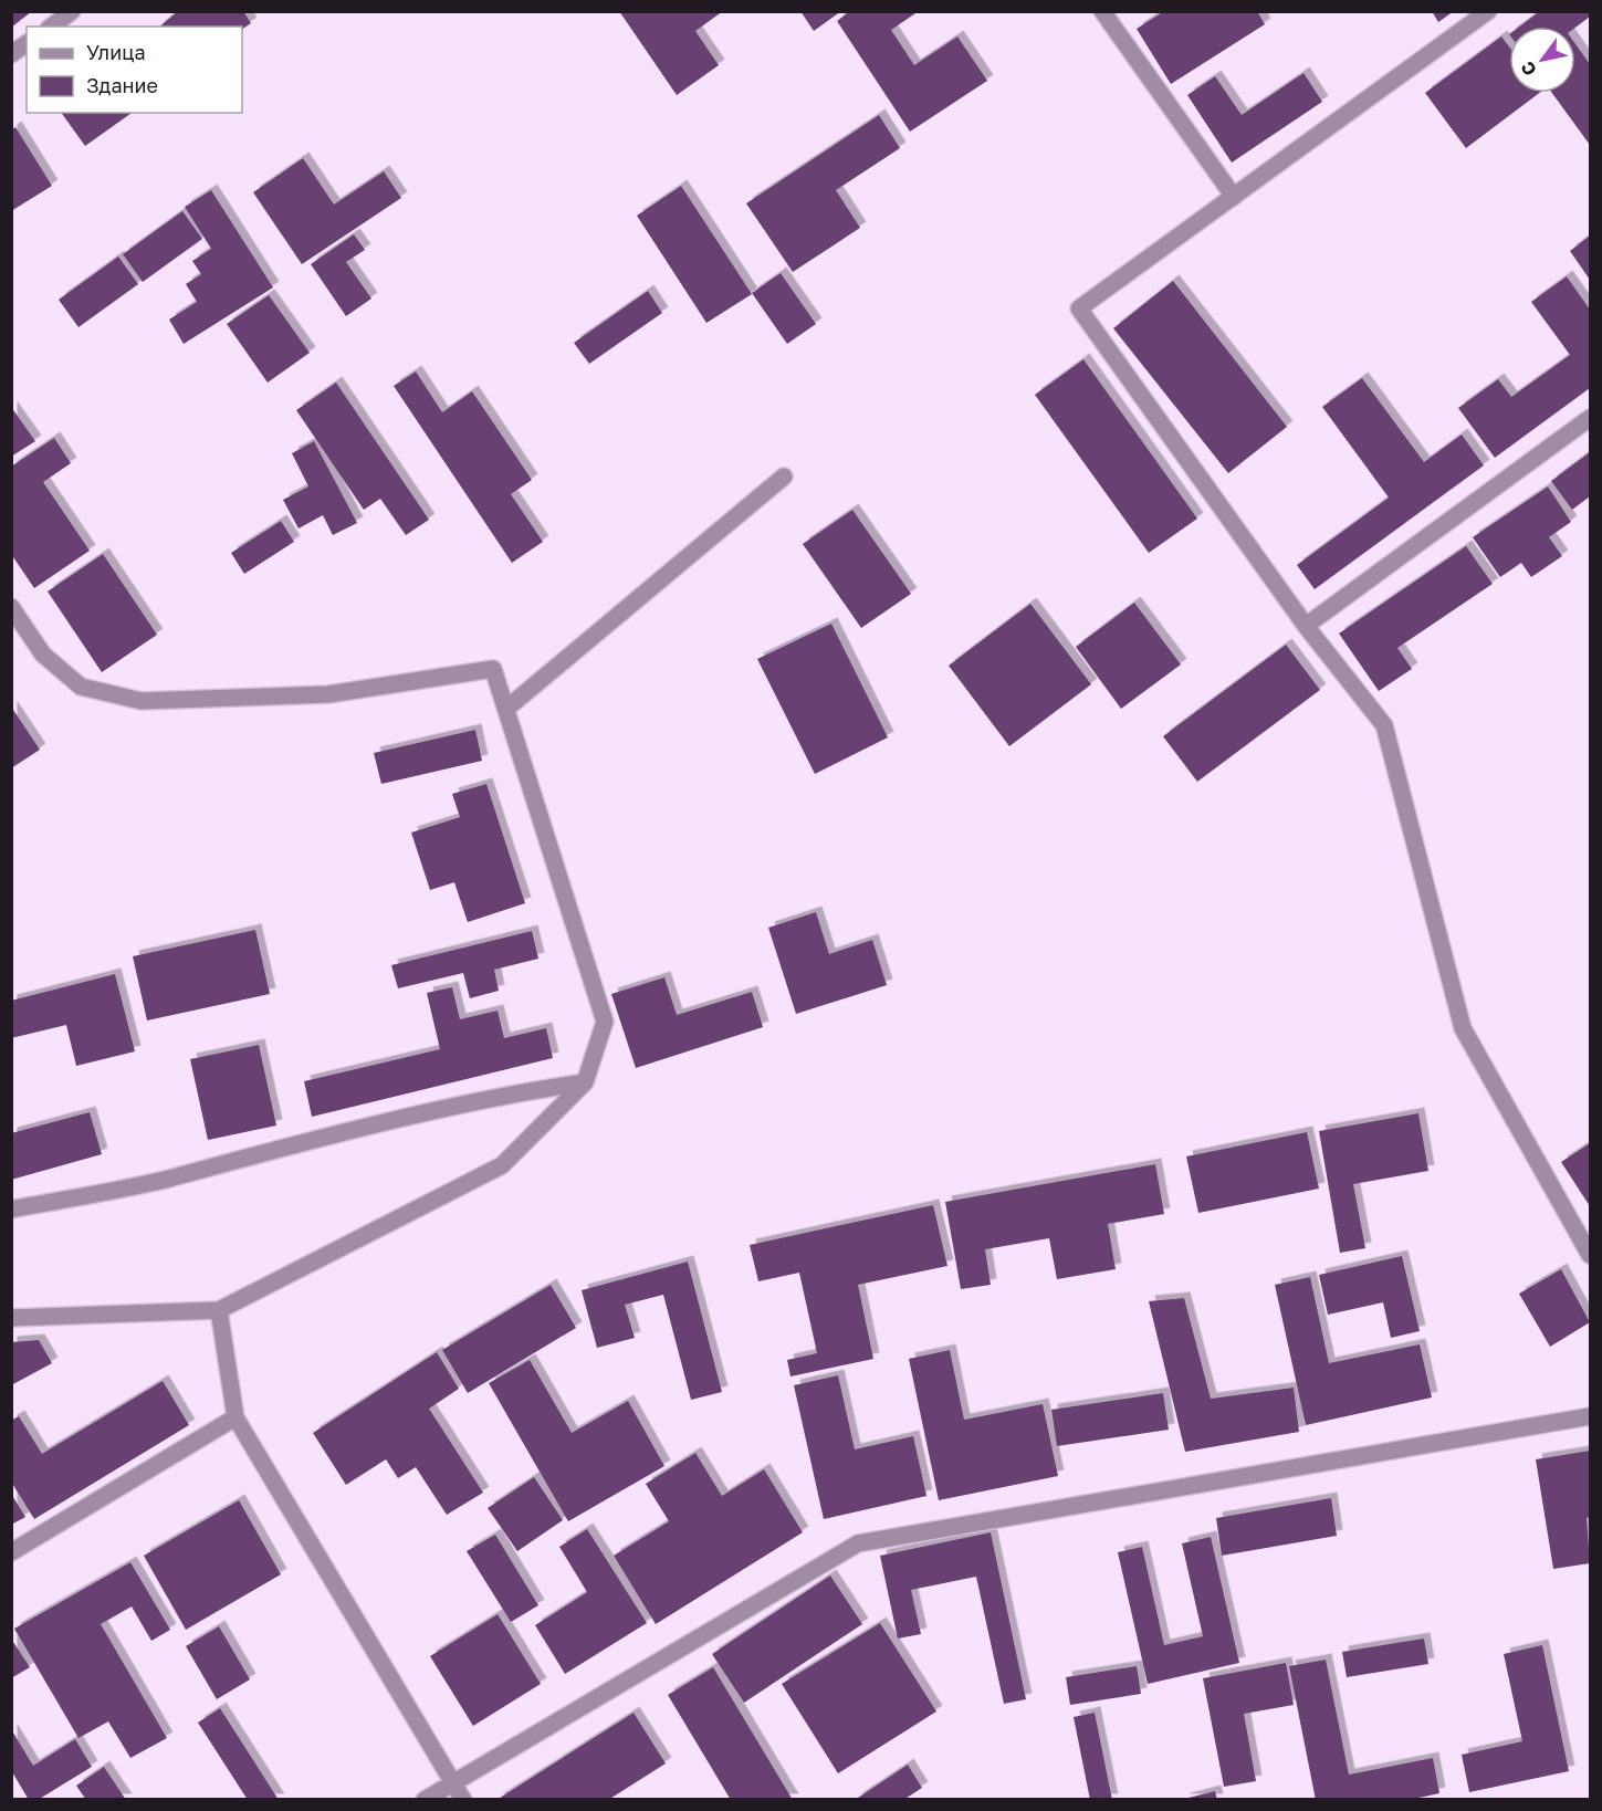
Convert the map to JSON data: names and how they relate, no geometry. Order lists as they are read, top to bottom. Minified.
{"legend":["Улица","Здание"],"north":"bottom left"}
